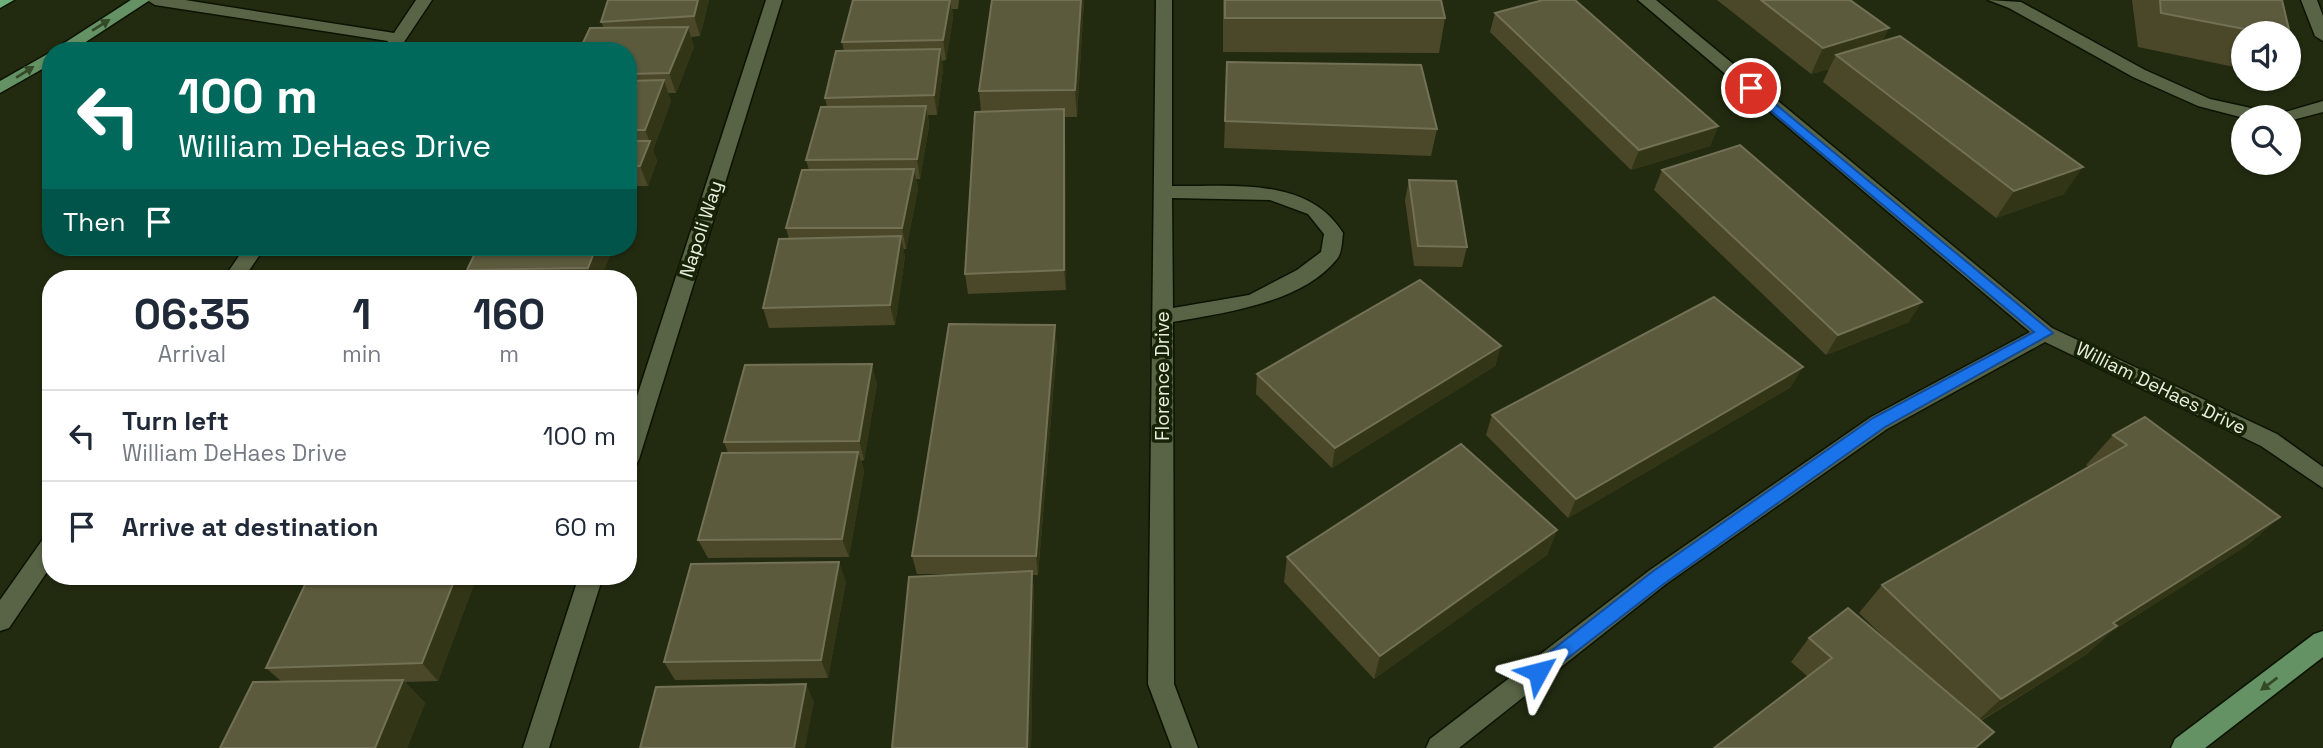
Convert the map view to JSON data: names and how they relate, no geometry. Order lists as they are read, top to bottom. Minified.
{"streets":{"street":["Napoli Way","Florence Drive","William DeHaes Drive"]},"page":{"turn":["100 m","William DeHaes Drive"],"then":"Then","eta":["06:35","Arrival","1","min","160","m"],"list":[{"name":"Turn left","note":"William DeHaes Drive","value":"100 m"},{"name":"Arrive at destination","value":"60 m"}]}}
